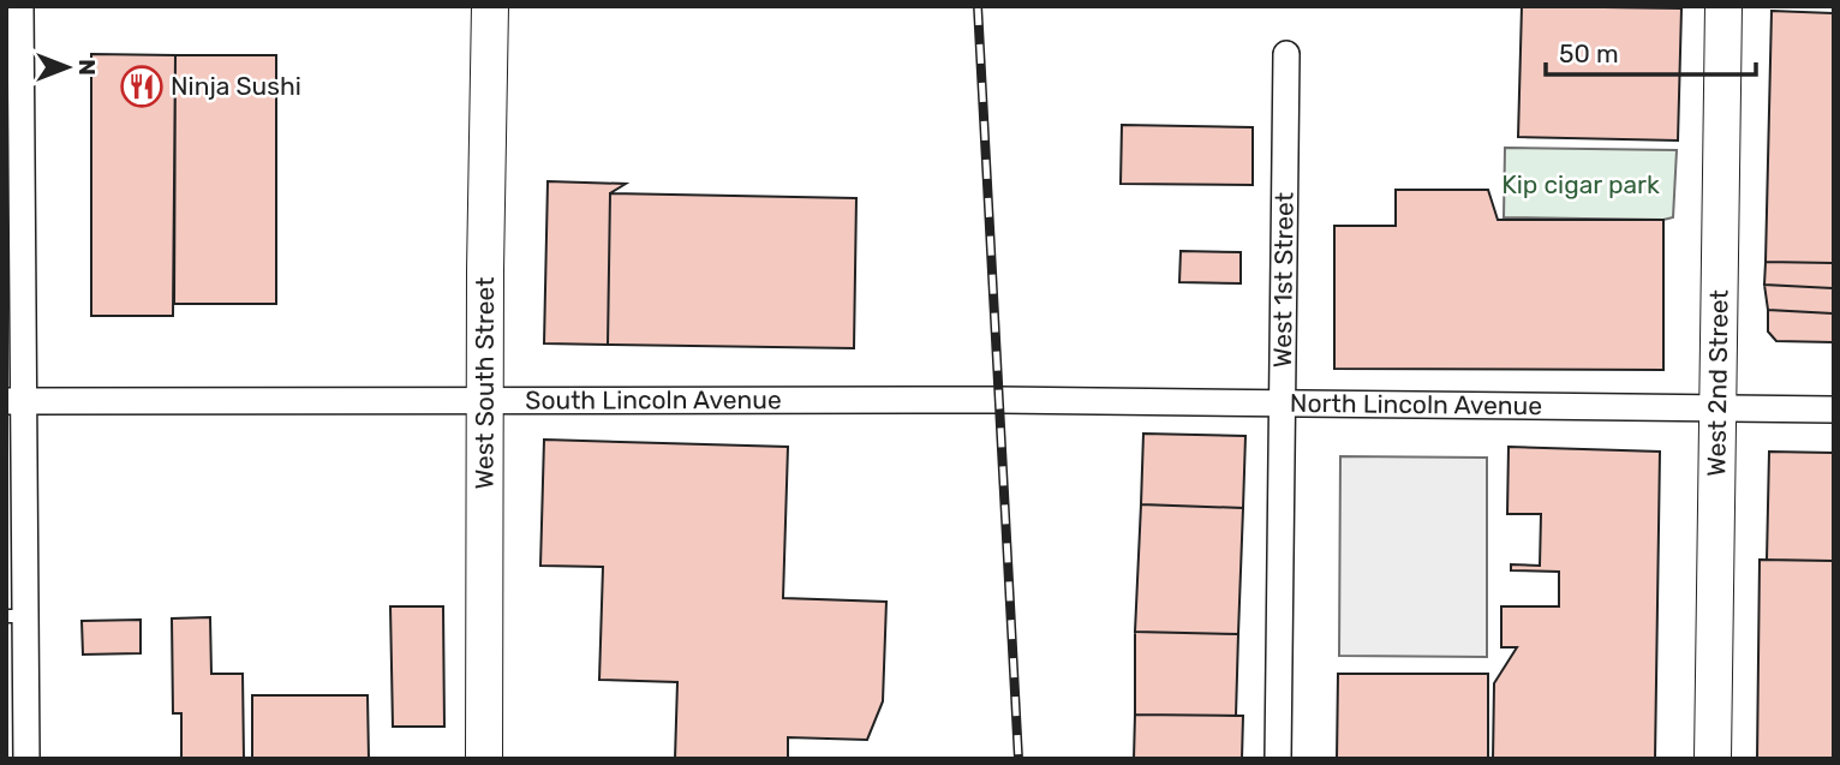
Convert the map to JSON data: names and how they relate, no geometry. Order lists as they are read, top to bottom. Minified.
{"streets":{"main road":["West South Street","West 2nd Street"],"street":["West 1st Street","South Lincoln Avenue","North Lincoln Avenue"]},"crossings":[["West 1st Street","North Lincoln Avenue"],["West South Street","South Lincoln Avenue"],["West 2nd Street","North Lincoln Avenue"],["South Lincoln Avenue","North Lincoln Avenue"]],"parks":["Kip cigar park"],"places":{"restaurant":["Ninja Sushi"]},"scale_bar":"50 m","north":"right"}
